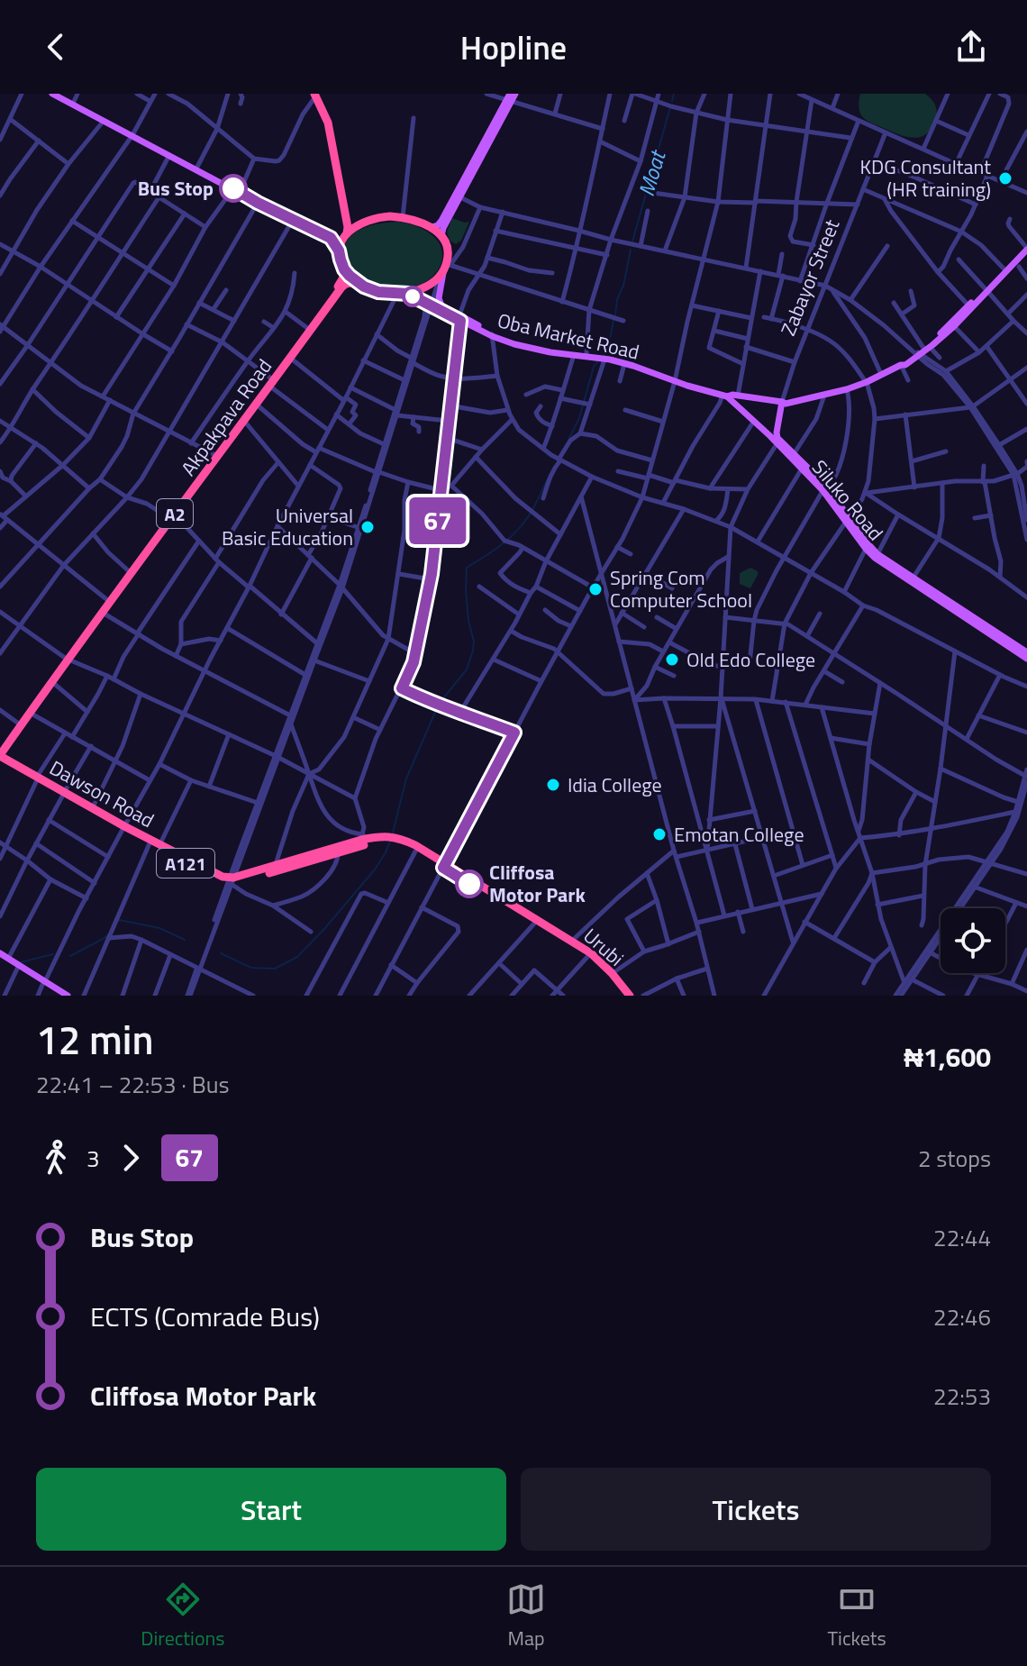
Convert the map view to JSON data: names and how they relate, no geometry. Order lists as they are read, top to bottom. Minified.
{"streets":{"highway":["Akpakpava Road","A2","Dawson Road","A121","Urubi"],"main road":["Zabayor Street","Oba Market Road","Siluko Road"]},"crossings":[["Zabayor Street","Oba Market Road"],["Zabayor Street","Siluko Road"],["Oba Market Road","Akpakpava Road"],["Oba Market Road","Siluko Road"],["Akpakpava Road","Dawson Road"],["Dawson Road","A121"]],"water":["Moat"],"places":["KDG Consultant (HR training)","Bus Stop","Universal Basic Education","Spring Com Computer School","Old Edo College","Idia College","Emotan College","Cliffosa Motor Park"],"lines":["bus line 67"],"page":{"header":"Hopline","on_map":"67","heading":["12 min","22:41 – 22:53 · Bus","₦1,600"],"legs":["3","67","2 stops"],"list":[{"name":"Bus Stop","value":"22:44"},{"name":"ECTS (Comrade Bus)","value":"22:46"},{"name":"Cliffosa Motor Park","value":"22:53"}],"buttons":["Start","Tickets"],"tabs":["Directions","Map","Tickets"]}}
